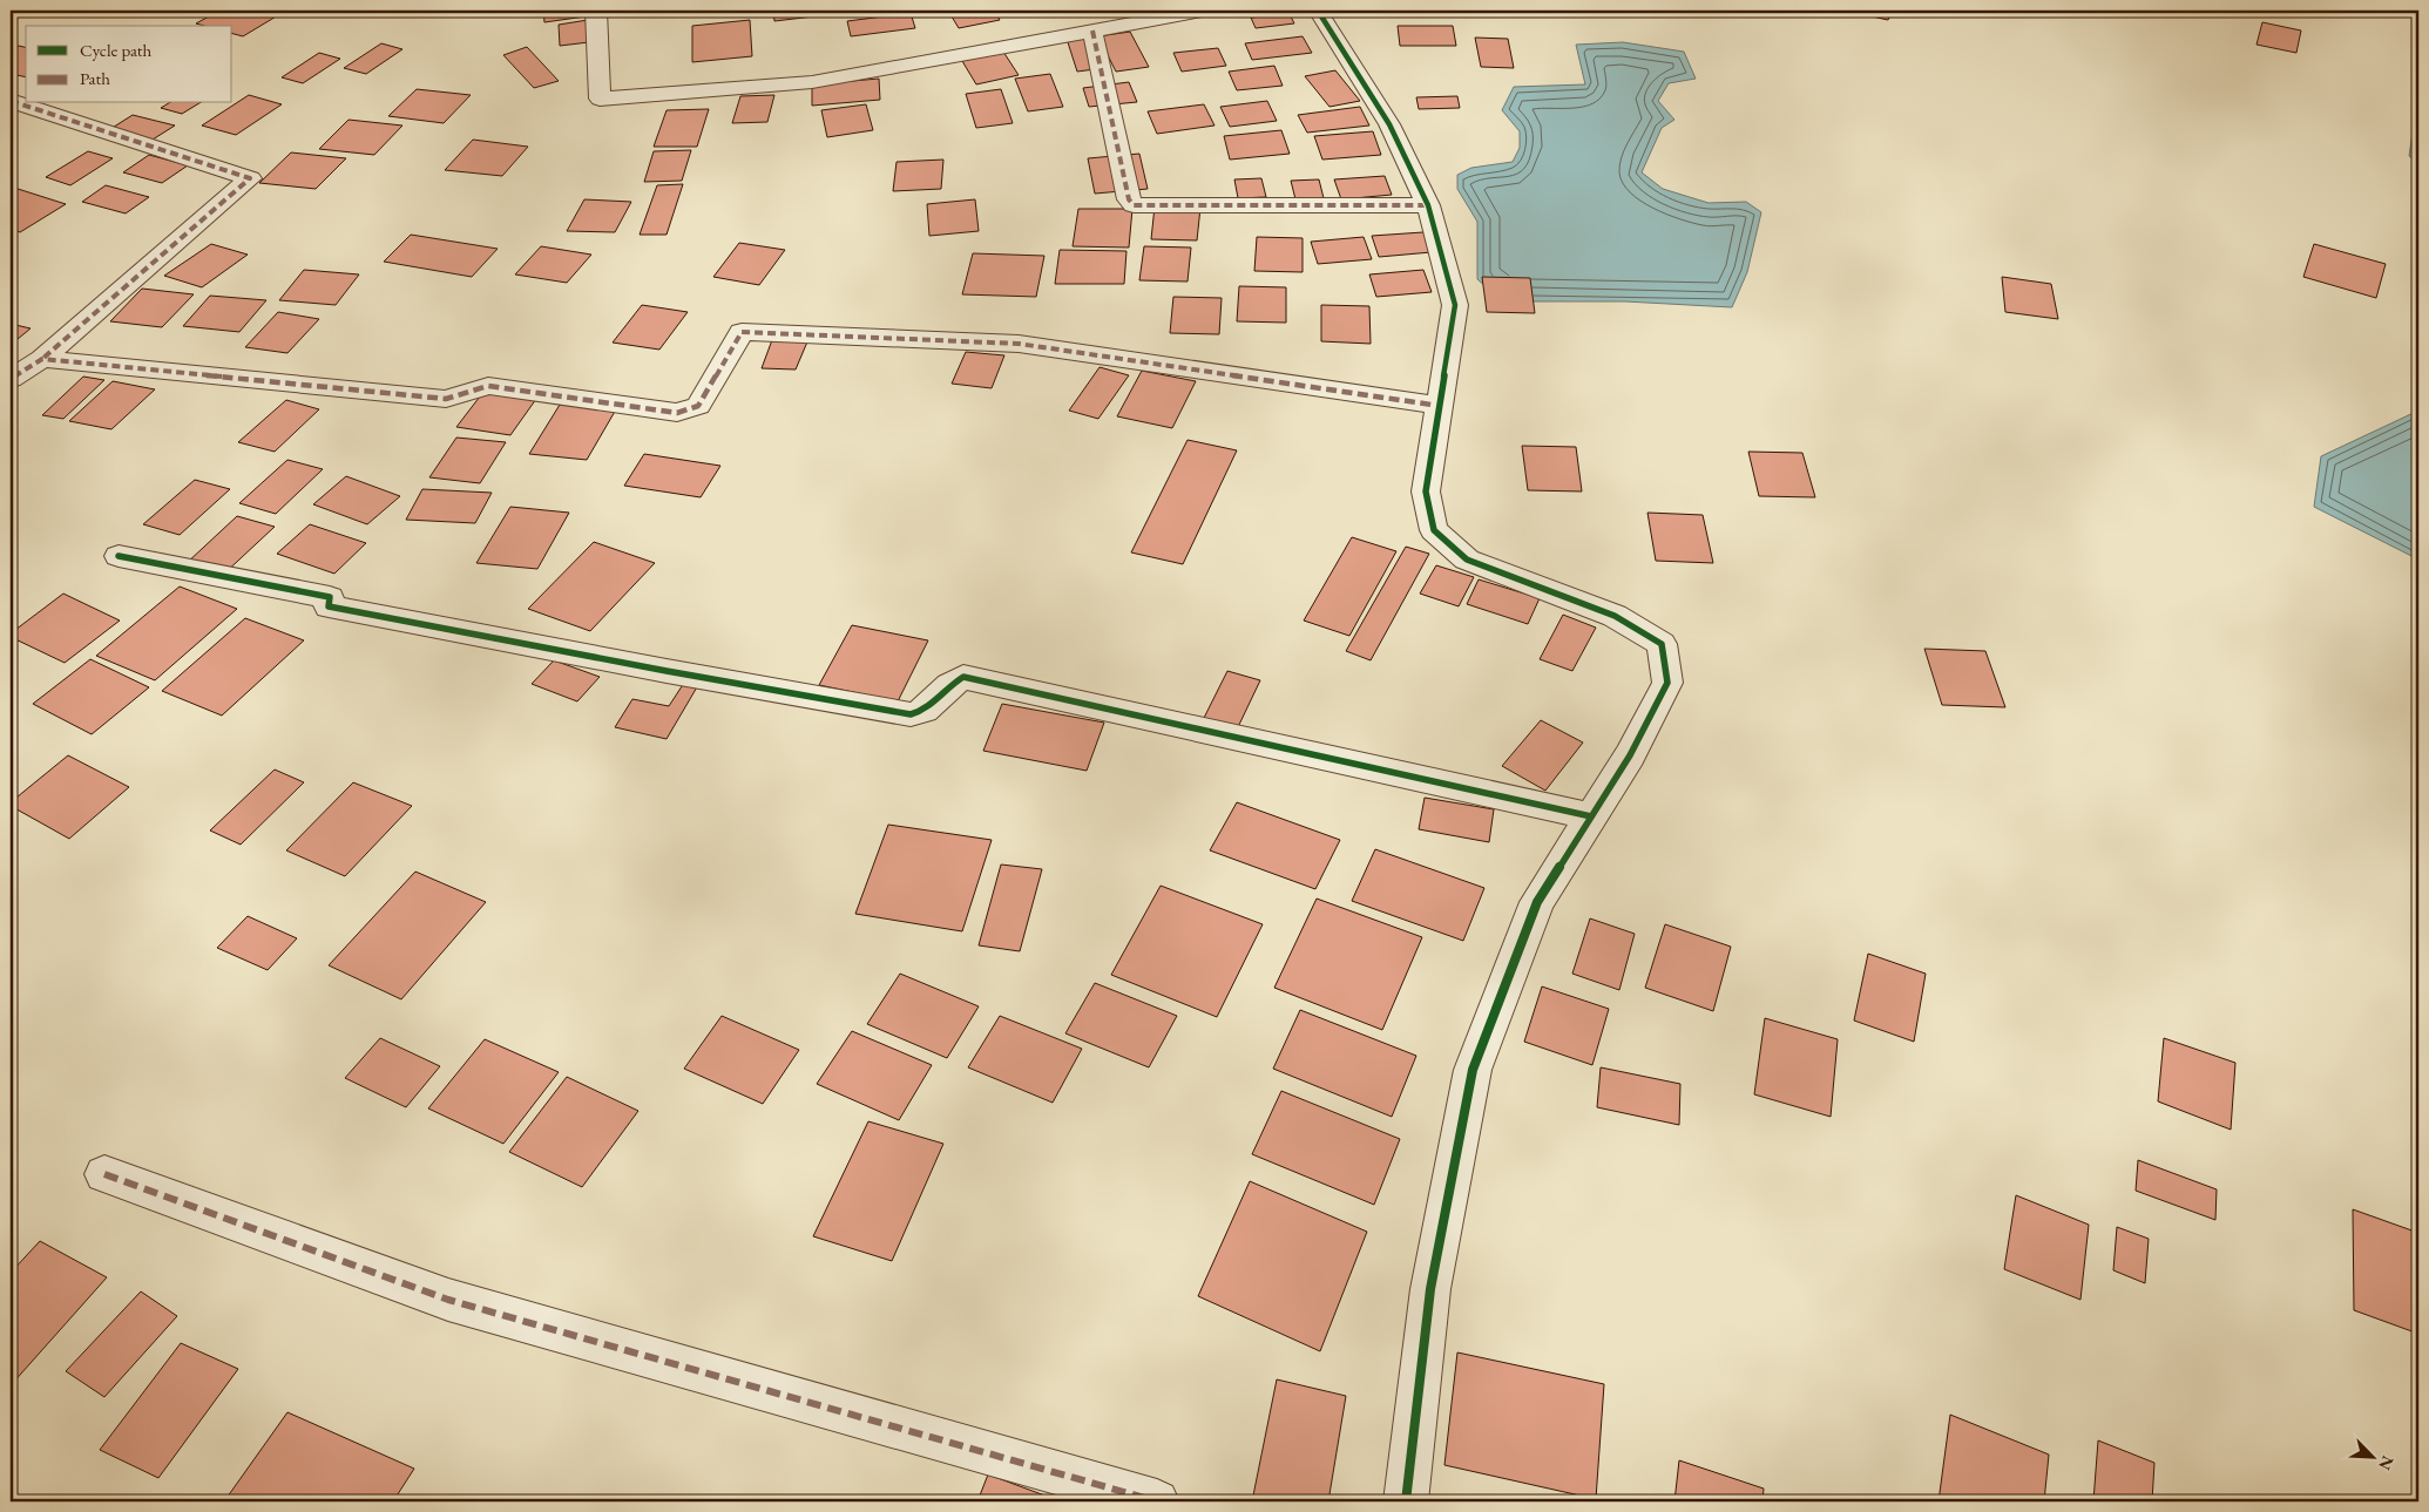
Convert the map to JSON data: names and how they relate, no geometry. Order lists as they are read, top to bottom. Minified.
{"legend":["Cycle path","Path"],"north":"bottom right"}
